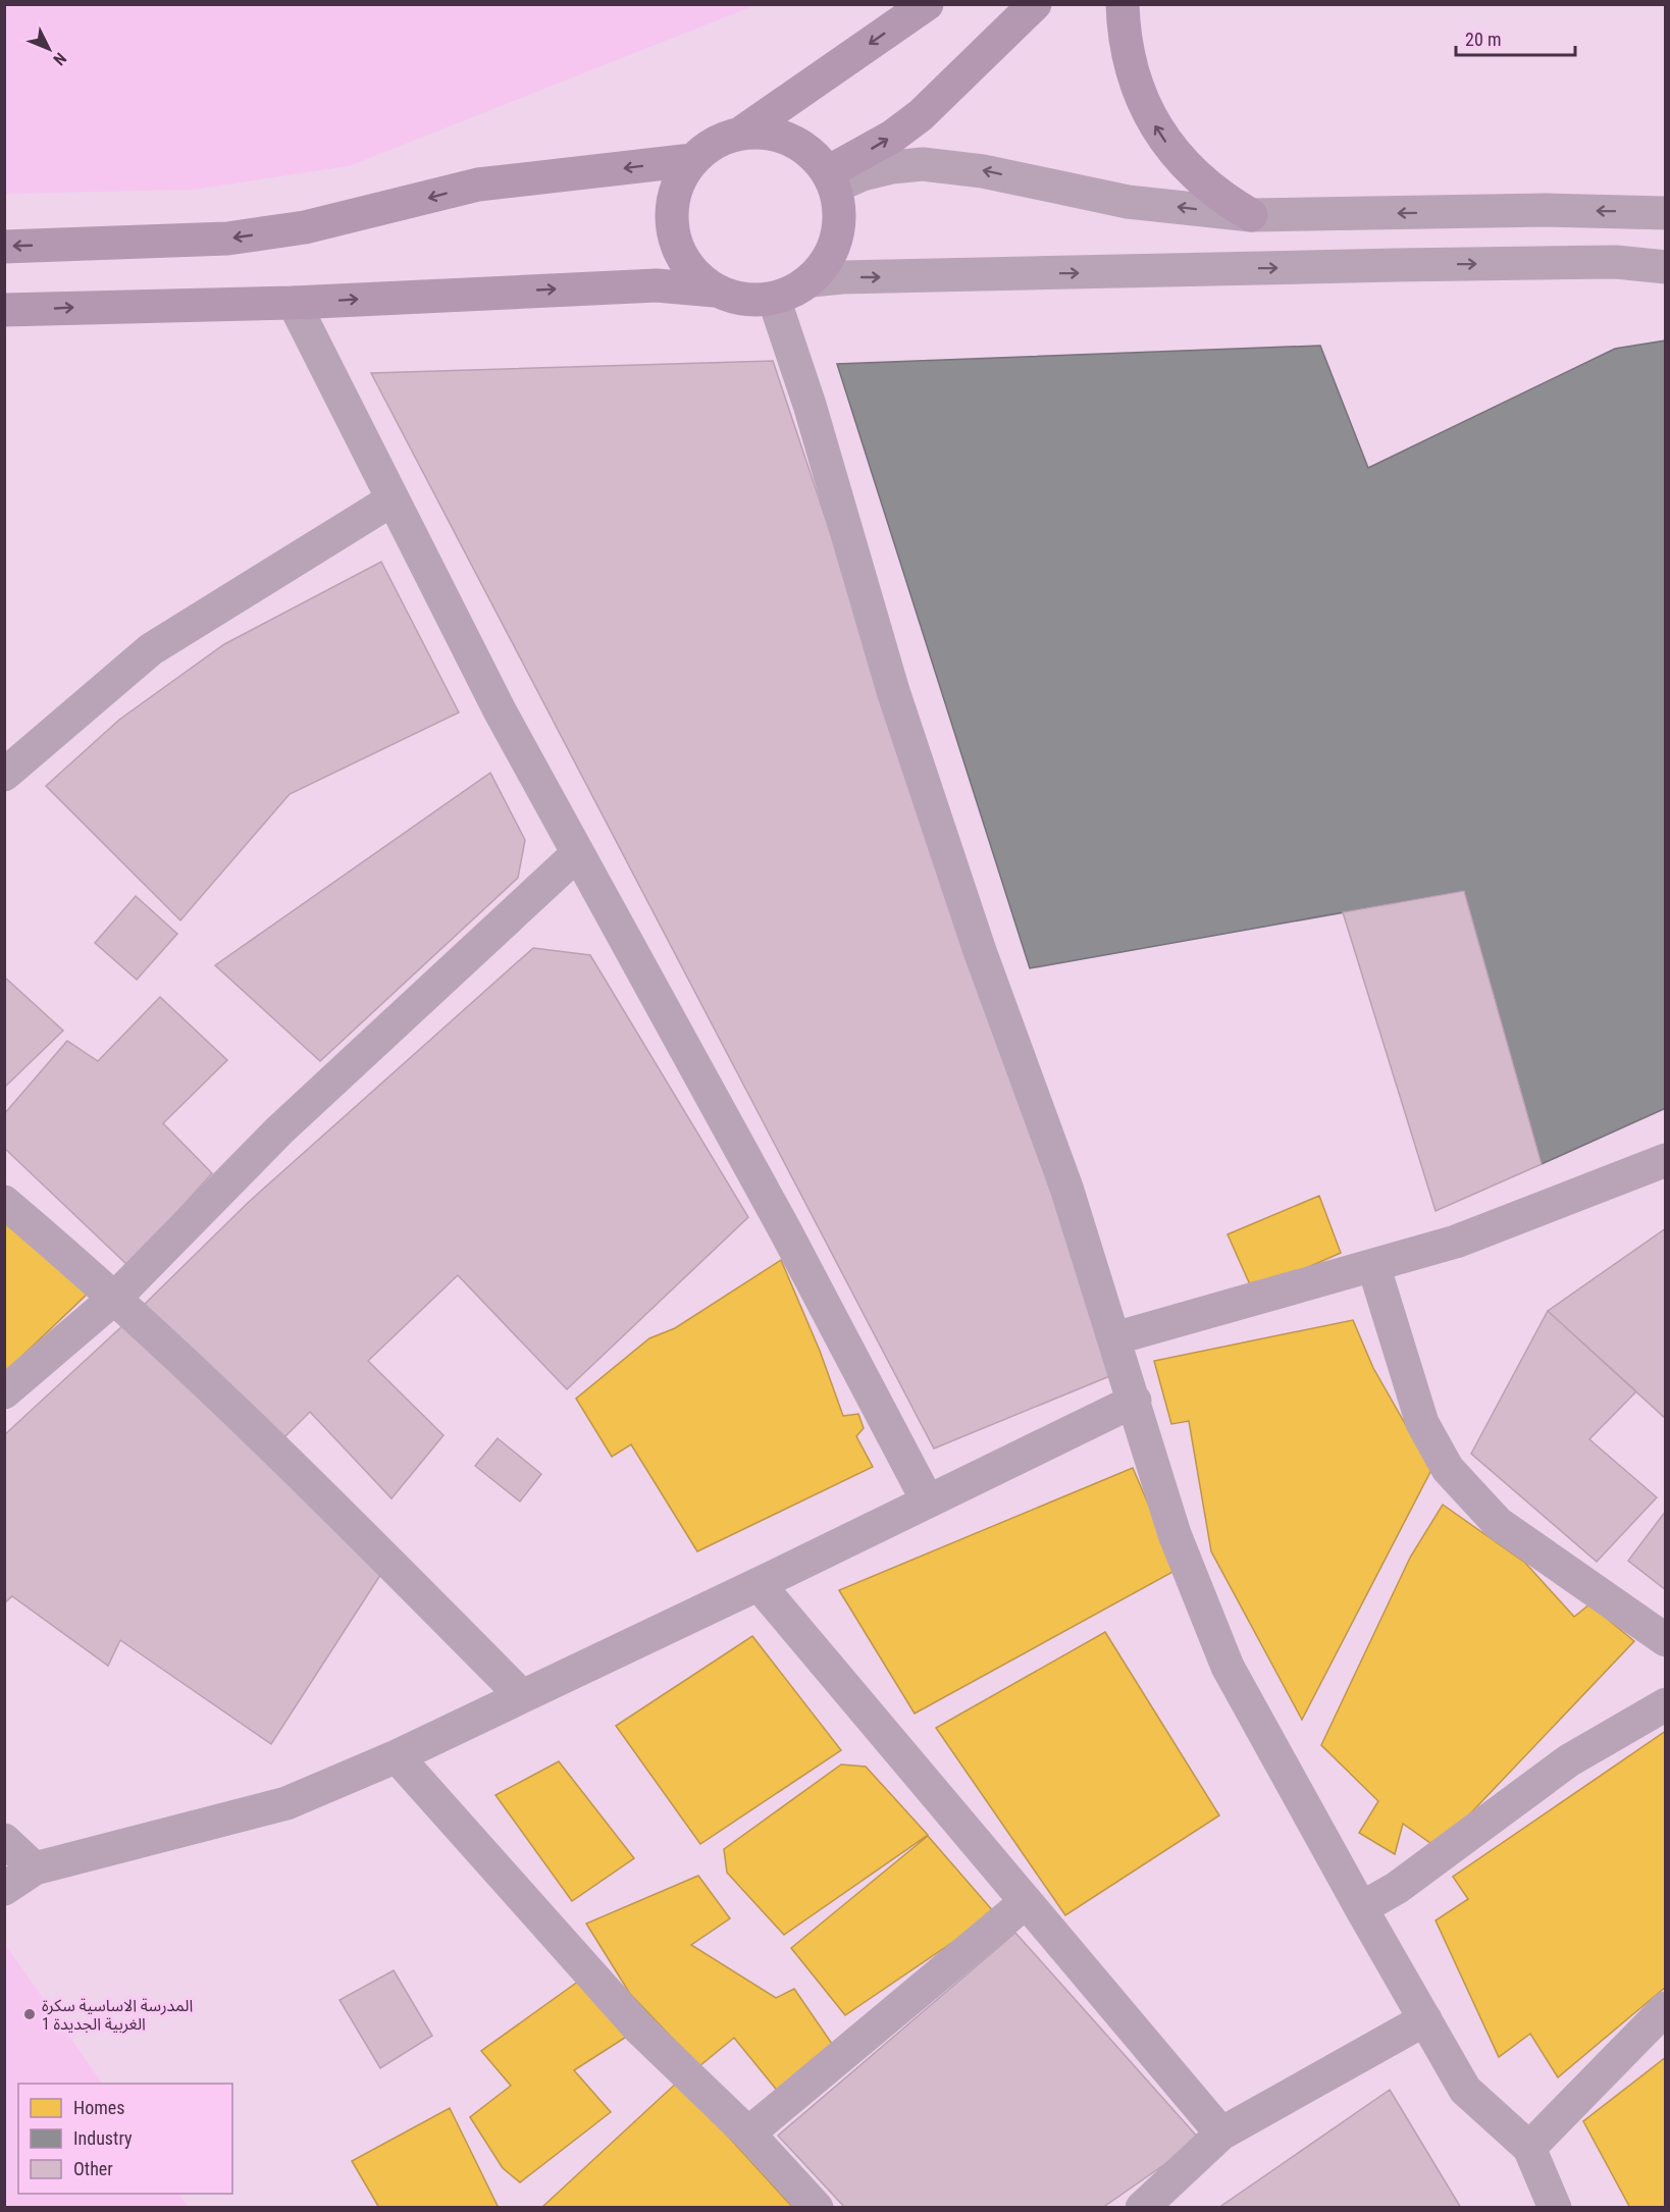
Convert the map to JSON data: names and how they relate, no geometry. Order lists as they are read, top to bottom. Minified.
{"places":["المدرسة الاساسية سكرة الغربية الجديدة 1"],"legend":["Homes","Industry","Other"],"scale_bar":"20 m","north":"bottom right"}
